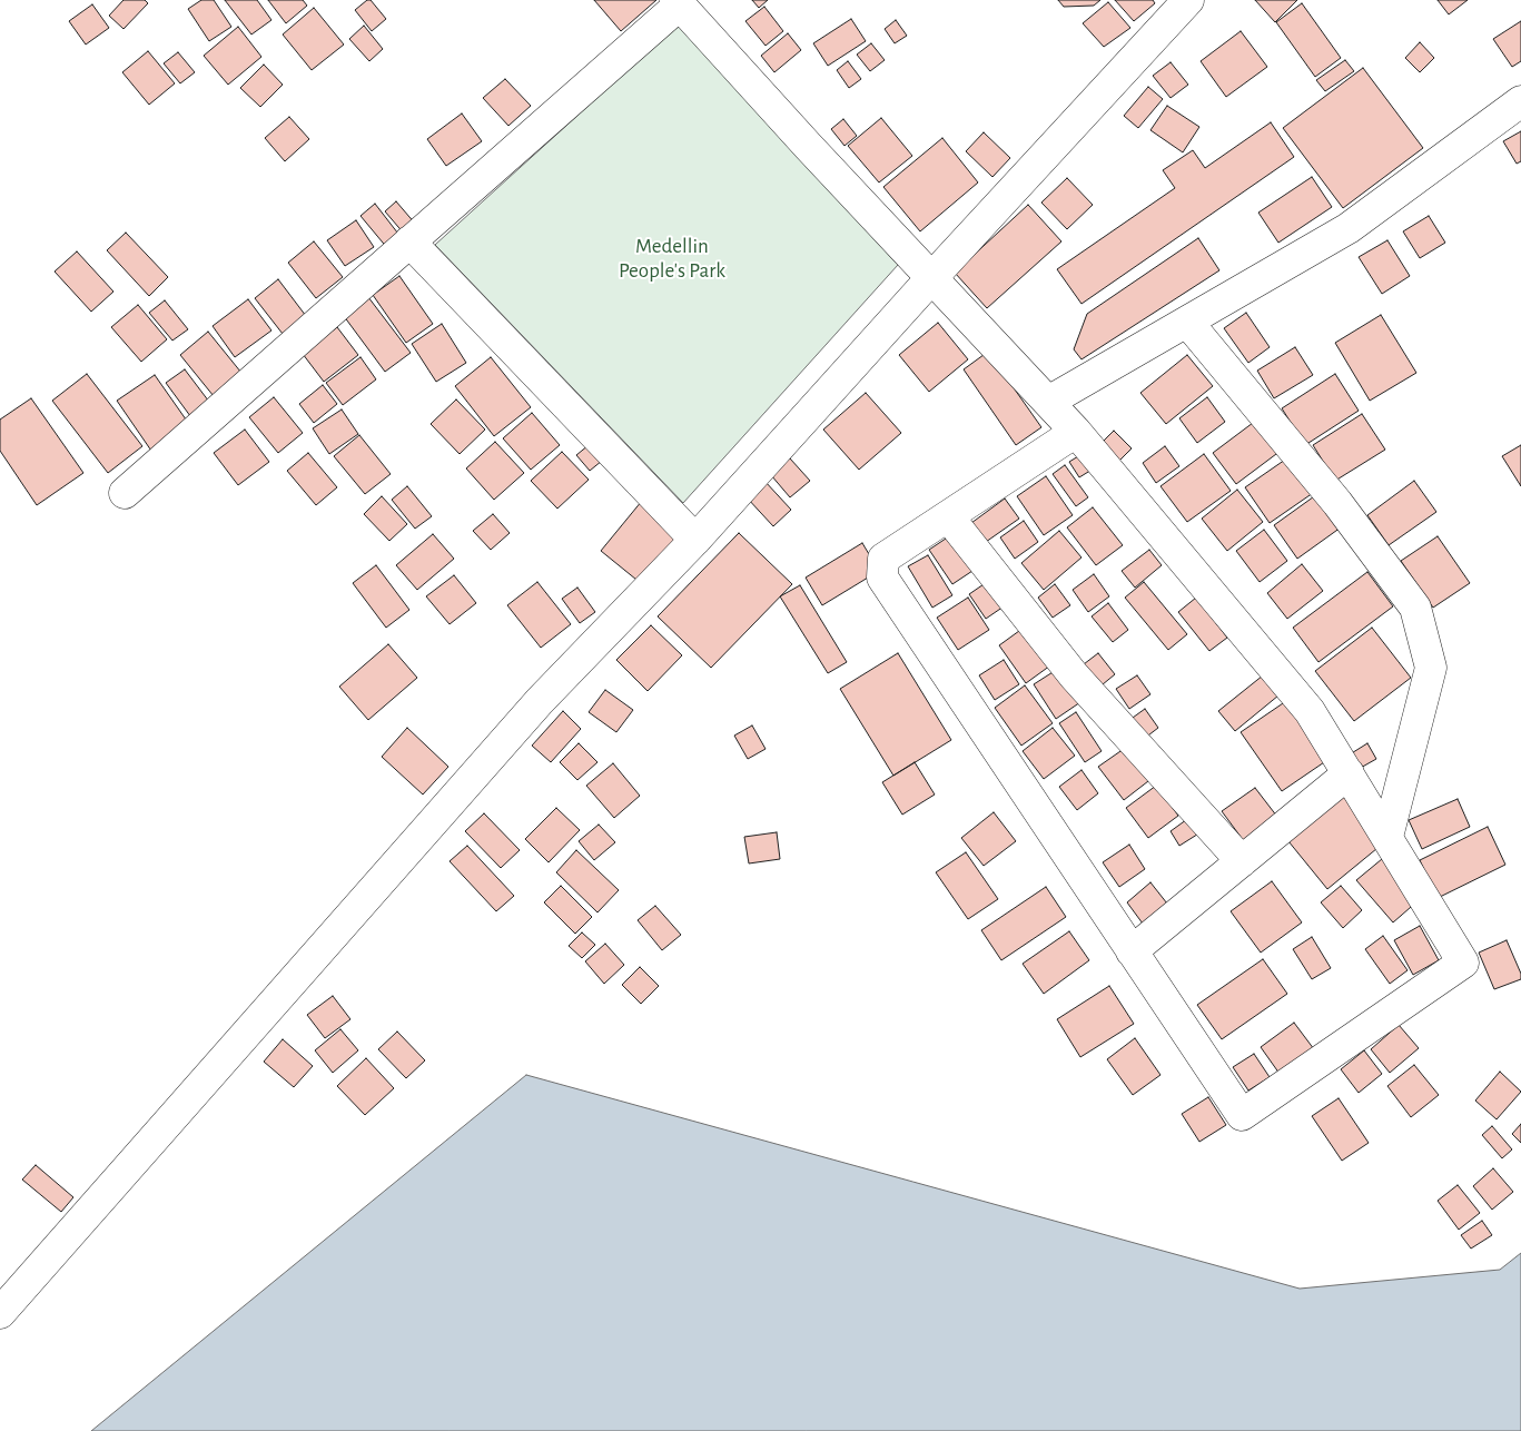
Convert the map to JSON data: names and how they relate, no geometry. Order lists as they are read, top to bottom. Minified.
{"parks":["Medellin People's Park"]}
